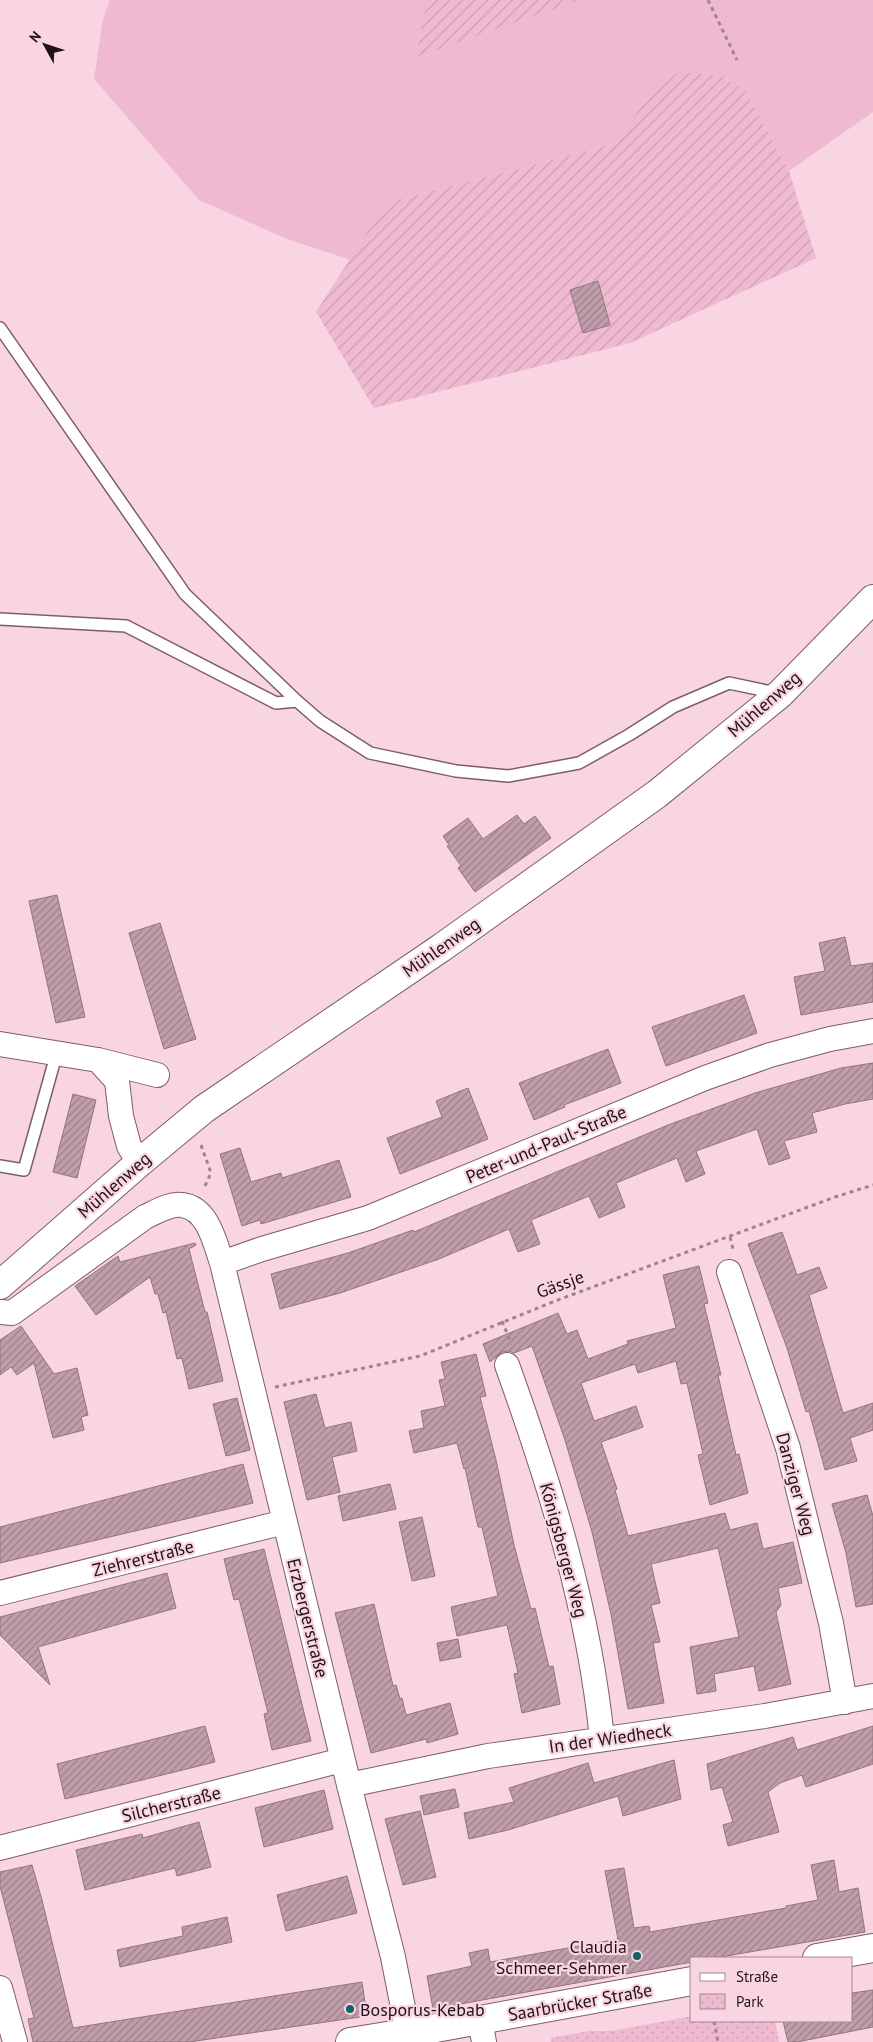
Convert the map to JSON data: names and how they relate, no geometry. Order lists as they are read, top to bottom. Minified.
{"streets":{"street":["Mühlenweg","Peter-und-Paul-Straße","Danziger Weg","Königsberger Weg","Ziehrerstraße","Erzbergerstraße","In der Wiedheck","Silcherstraße","Saarbrücker Straße"],"path":["Gässje"]},"crossings":[["Peter-und-Paul-Straße","Erzbergerstraße"],["Gässje","Erzbergerstraße"],["Danziger Weg","In der Wiedheck"],["Königsberger Weg","In der Wiedheck"],["Ziehrerstraße","Erzbergerstraße"],["Erzbergerstraße","In der Wiedheck"],["Erzbergerstraße","Silcherstraße"],["Erzbergerstraße","Saarbrücker Straße"]],"places":["Claudia Schmeer-Sehmer","Bosporus-Kebab"],"legend":["Straße","Park"],"north":"top left"}
